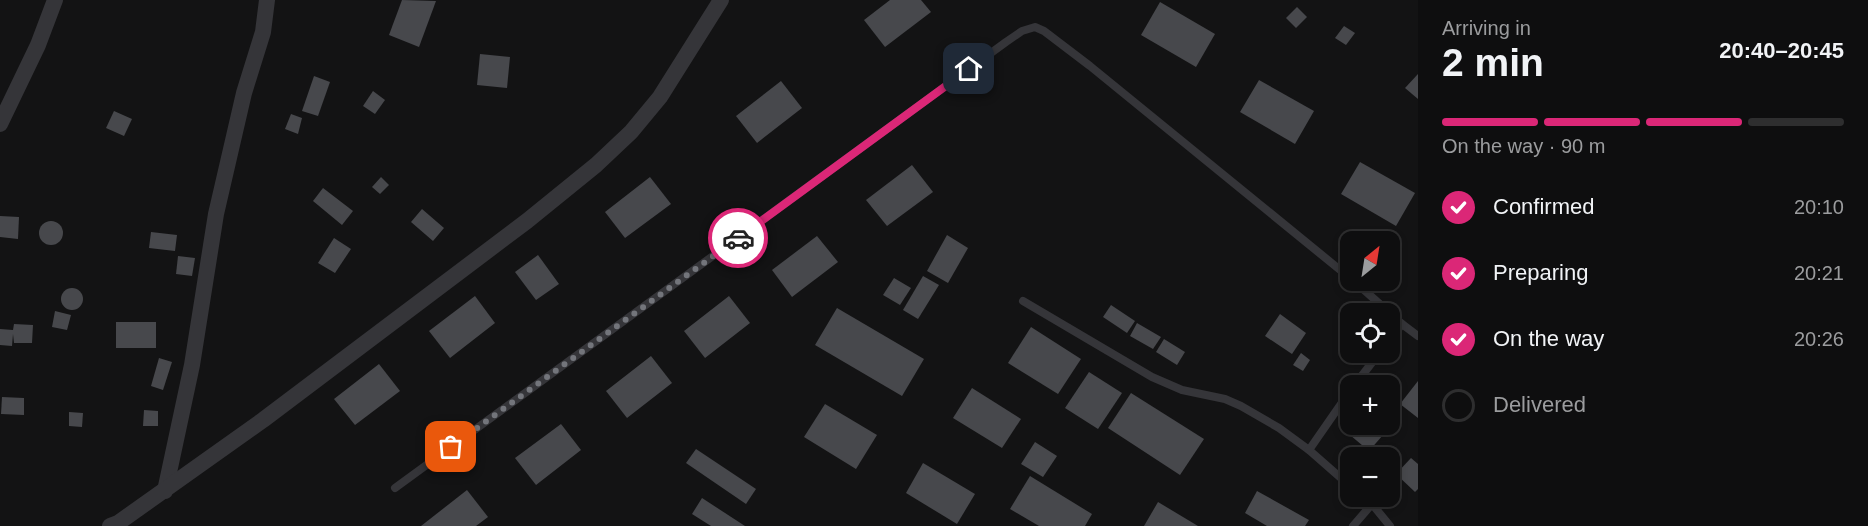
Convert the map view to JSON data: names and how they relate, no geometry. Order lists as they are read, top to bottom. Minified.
{"north":"top right","page":{"heading":["2 min","Arriving in","20:40–20:45"],"bar":"On the way · 90 m","list":[["Confirmed","20:10"],["Preparing","20:21"],["On the way","20:26"],"Delivered"],"map_buttons":["+","−"]}}
